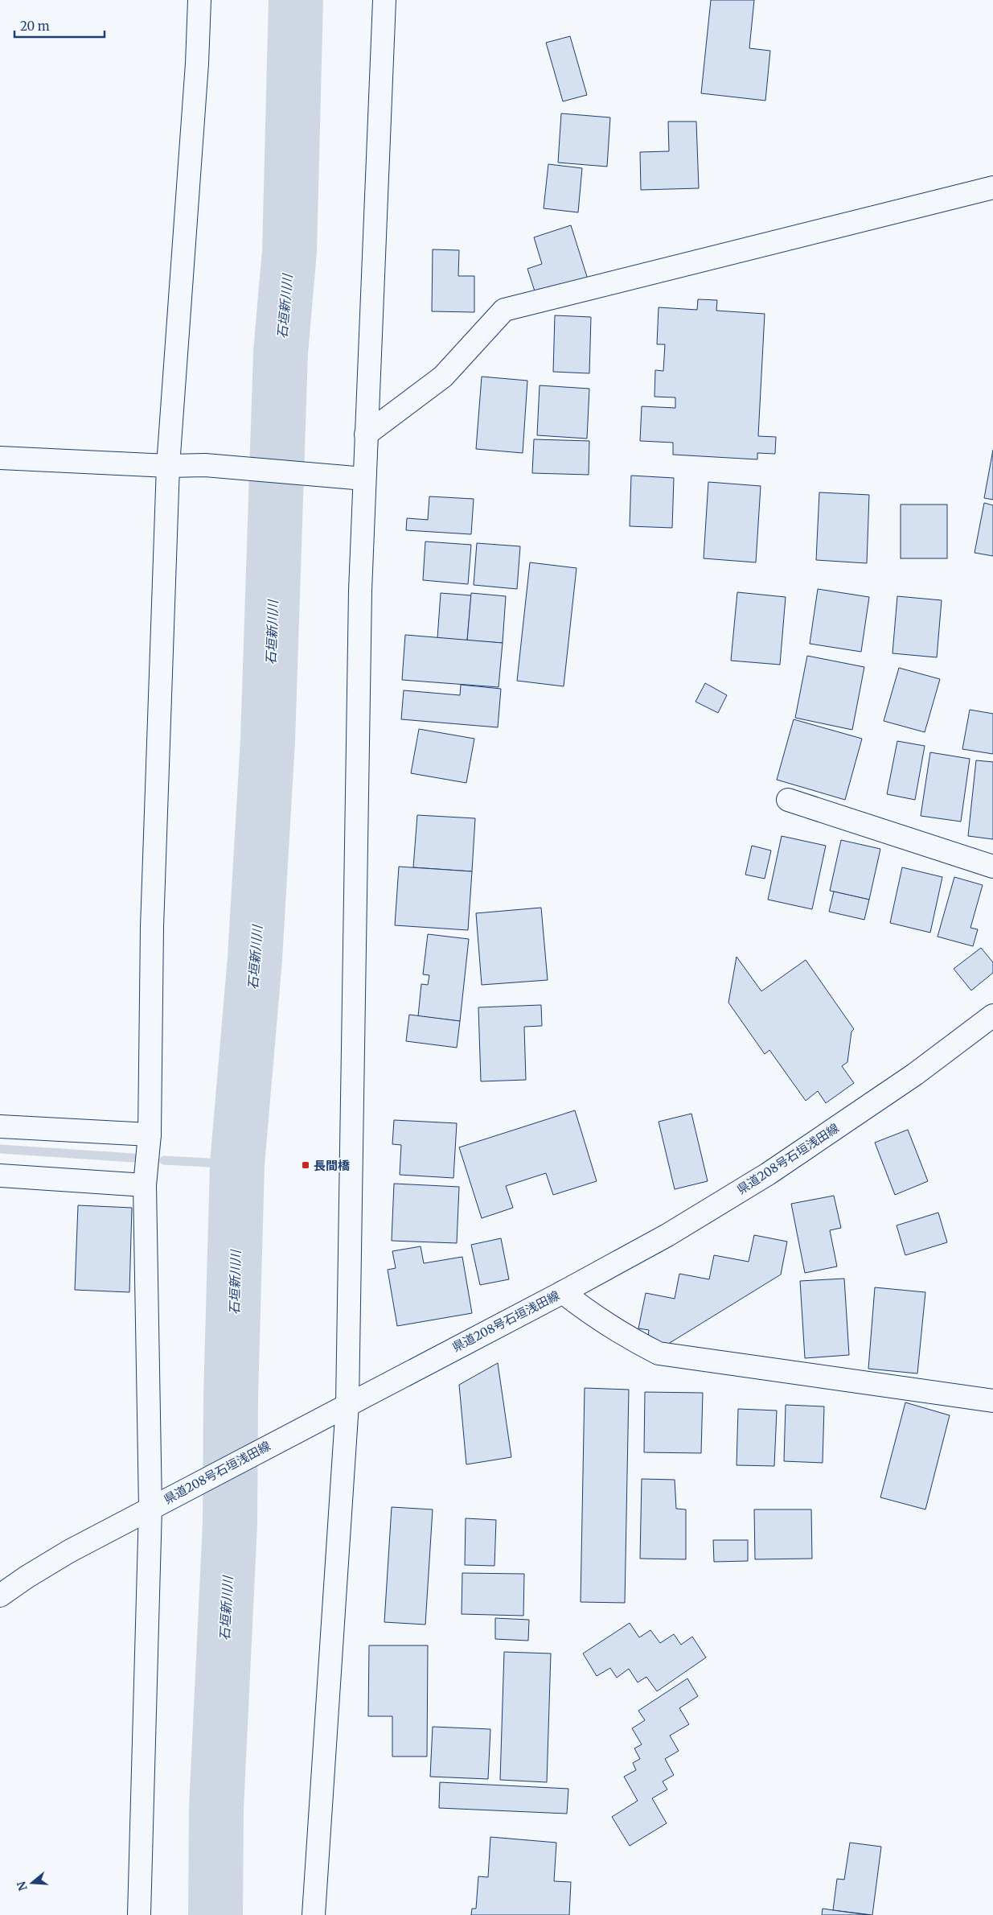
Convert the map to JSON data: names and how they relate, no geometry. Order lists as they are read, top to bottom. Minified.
{"streets":{"street":["県道208号石垣浅田線"]},"water":["石垣新川川"],"places":{"transit":["長間橋"]},"scale_bar":"20 m","north":"left"}
